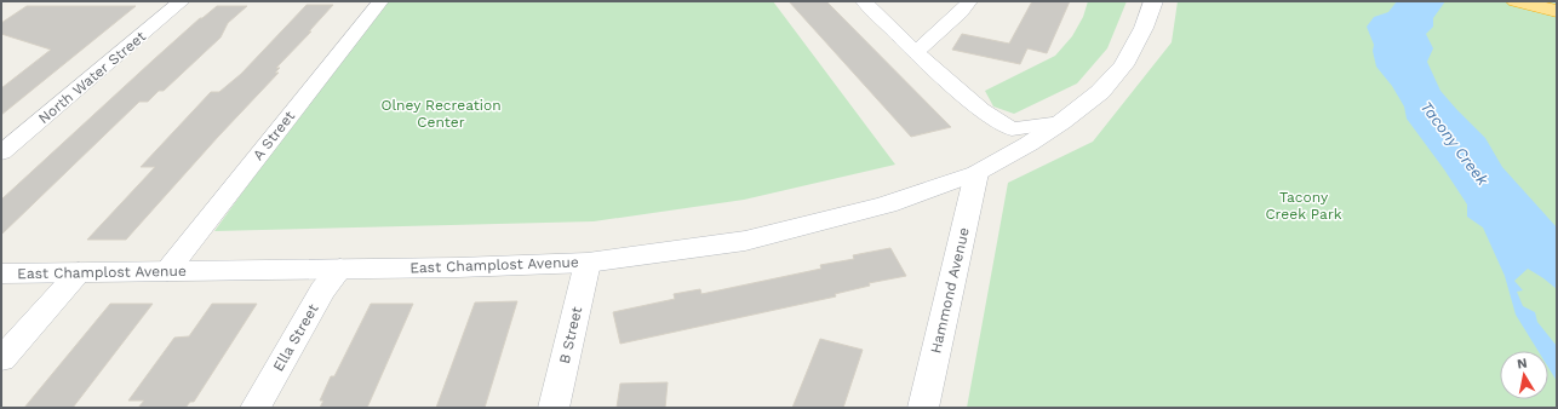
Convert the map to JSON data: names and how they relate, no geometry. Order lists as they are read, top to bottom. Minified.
{"streets":{"street":["North Water Street","A Street","East Champlost Avenue","Hammond Avenue","B Street","Ella Street"]},"crossings":[["A Street","East Champlost Avenue"],["East Champlost Avenue","Hammond Avenue"],["East Champlost Avenue","B Street"],["East Champlost Avenue","Ella Street"]],"water":["Tacony Creek"],"parks":["Olney Recreation Center","Tacony Creek Park"],"north":"top"}
